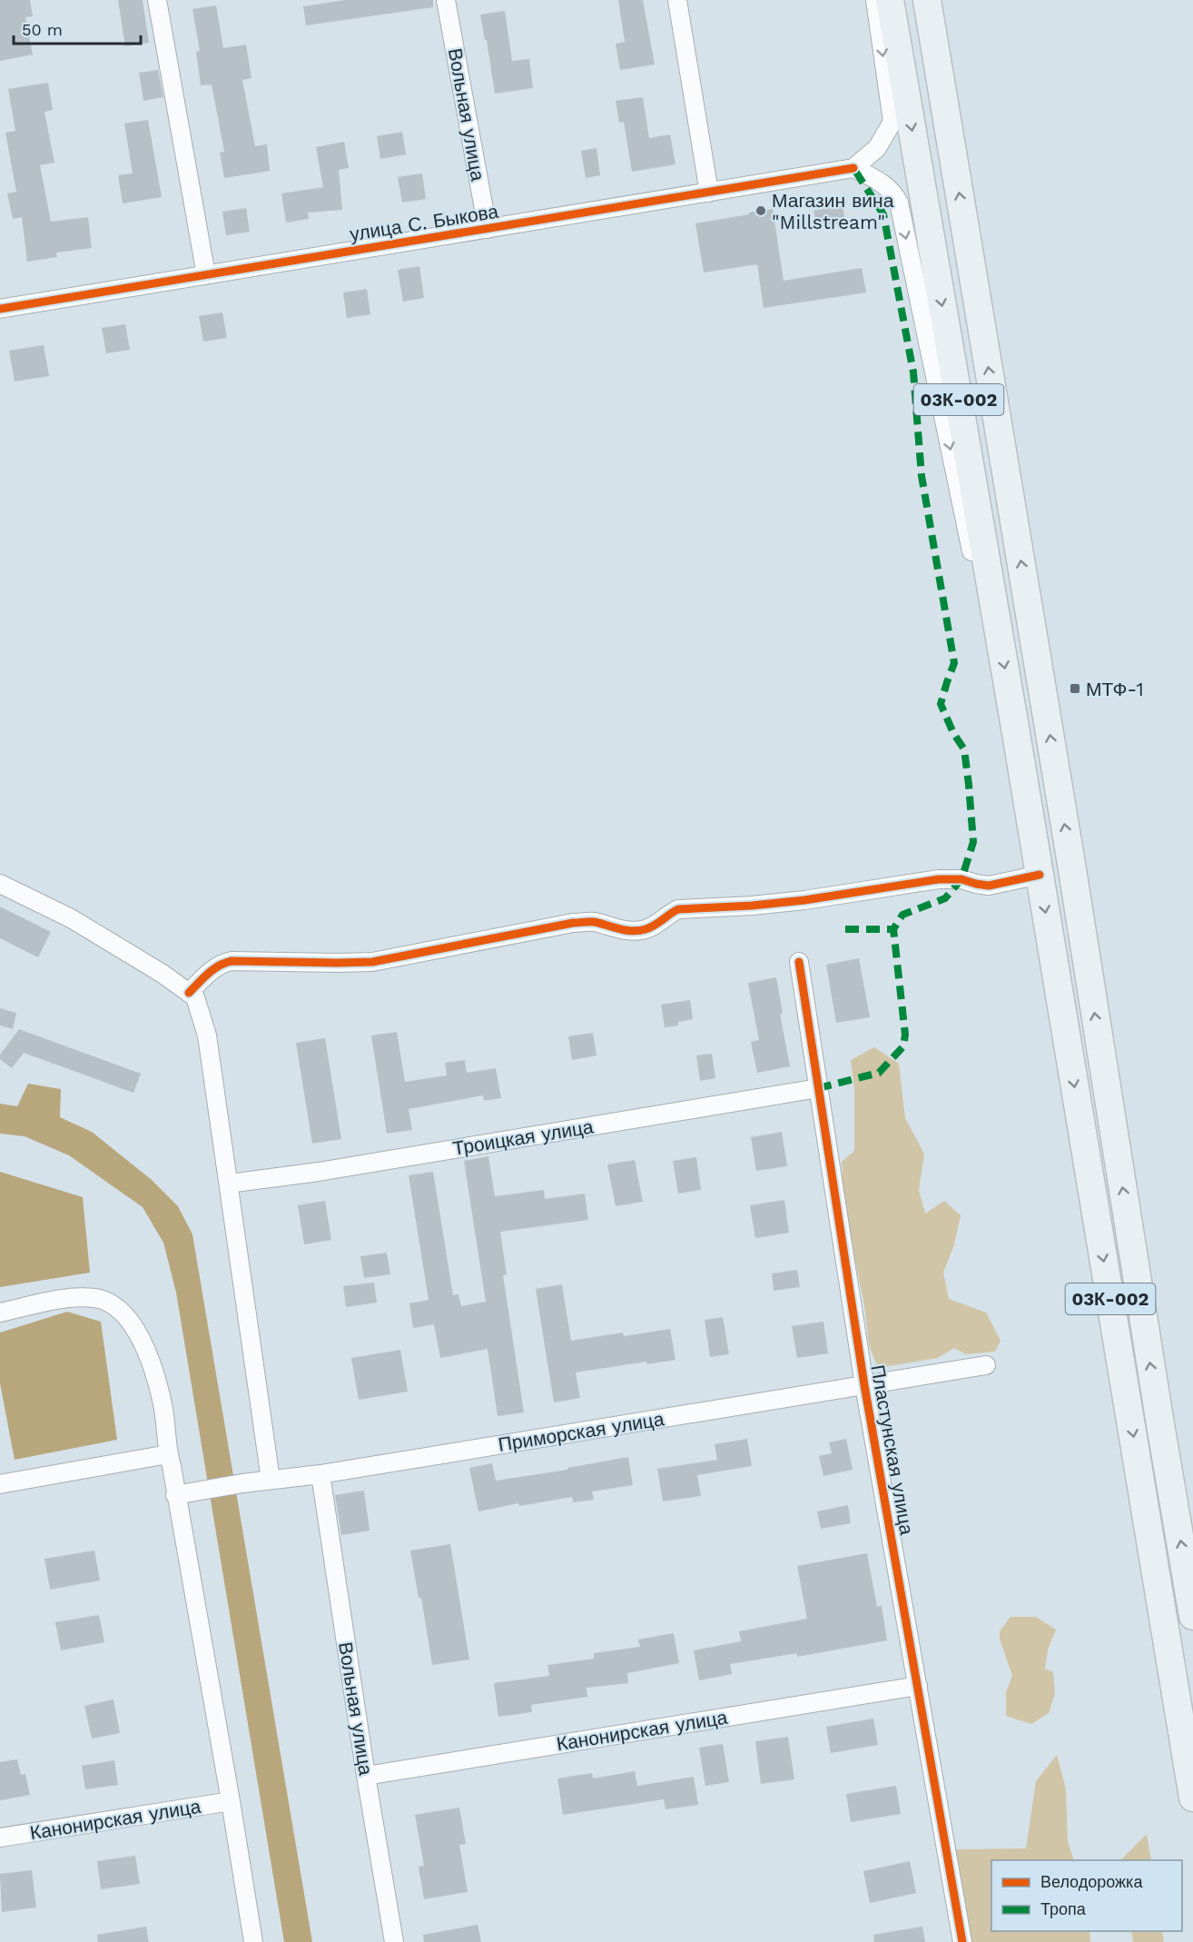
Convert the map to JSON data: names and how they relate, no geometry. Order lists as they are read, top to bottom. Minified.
{"streets":{"main road":["03К-002"],"street":["Вольная улица","улица С. Быкова","Троицкая улица","Приморская улица","Пластунская улица","Канонирская улица"]},"crossings":[["Вольная улица","улица С. Быкова"],["Вольная улица","Приморская улица"],["Вольная улица","Канонирская улица"],["Троицкая улица","Пластунская улица"],["Приморская улица","Пластунская улица"],["Пластунская улица","Канонирская улица"]],"places":{"other":["Магазин вина \"Millstream\""],"transit":["МТФ-1"]},"legend":["Велодорожка","Тропа"],"scale_bar":"50 m"}
